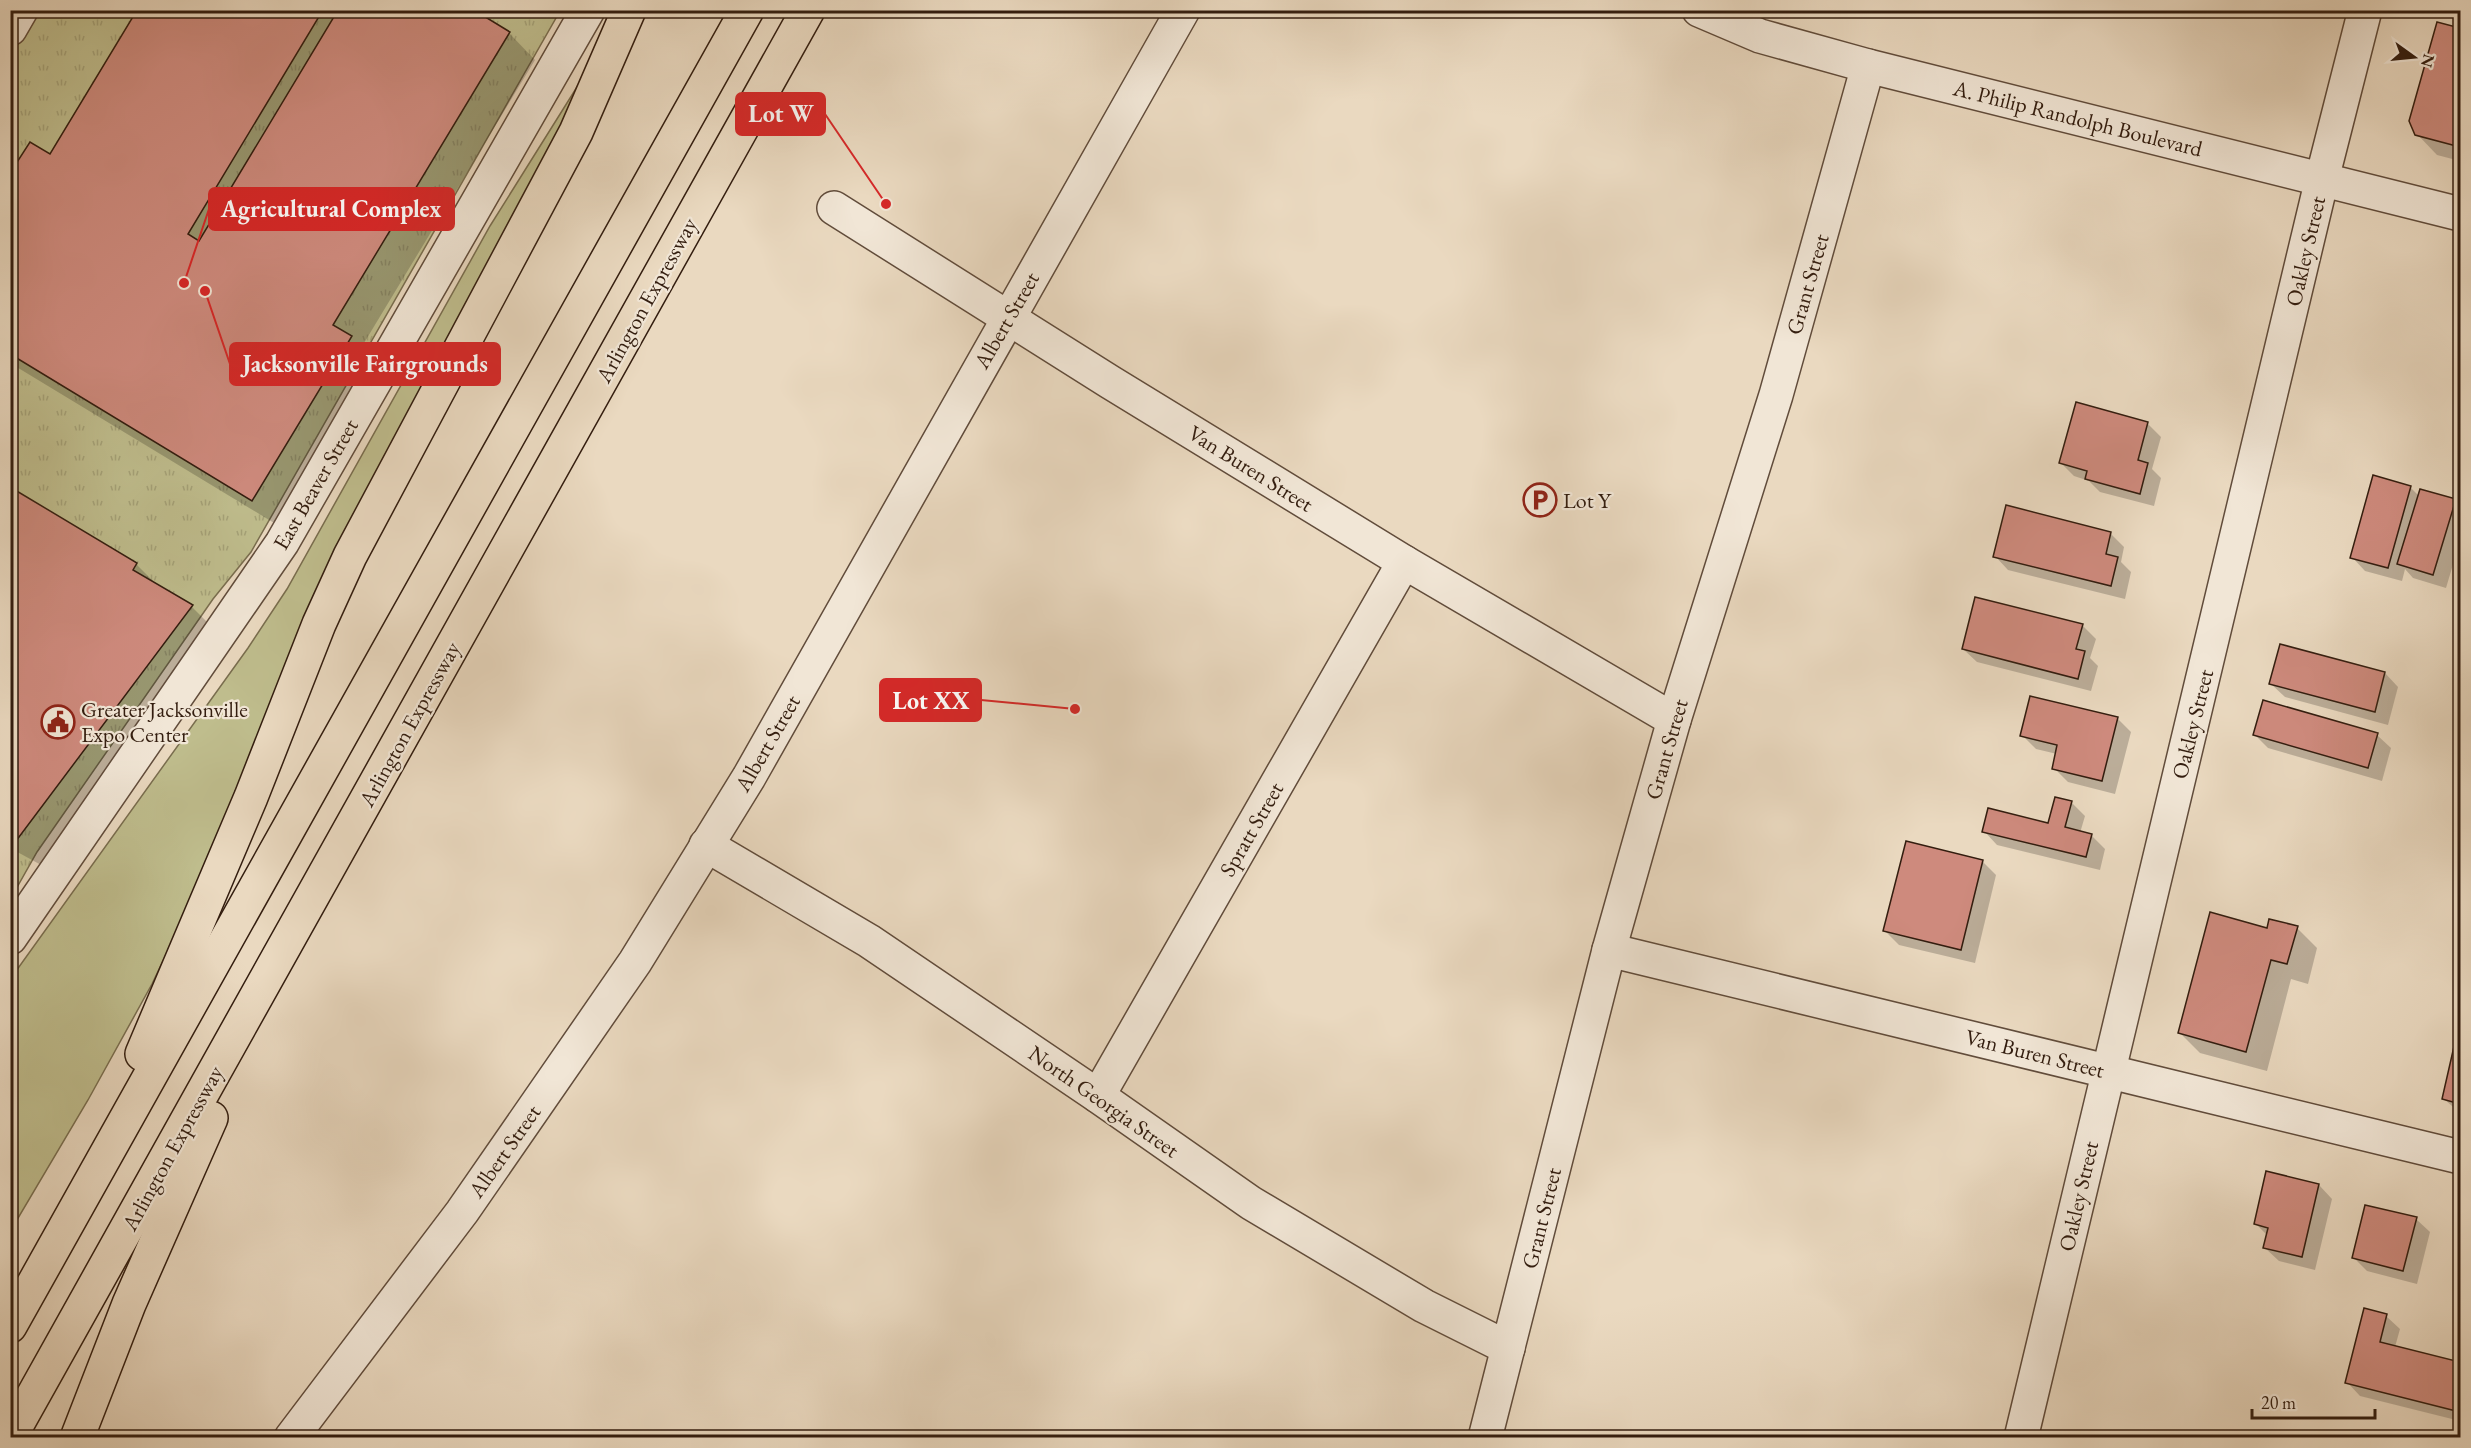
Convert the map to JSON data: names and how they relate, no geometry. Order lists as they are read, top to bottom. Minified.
{"streets":{"highway":["Arlington Expressway"],"street":["A. Philip Randolph Boulevard","Oakley Street","Grant Street","Albert Street","Van Buren Street","East Beaver Street","Spratt Street","North Georgia Street"]},"crossings":[["A. Philip Randolph Boulevard","Oakley Street"],["A. Philip Randolph Boulevard","Grant Street"],["Oakley Street","Van Buren Street"],["Grant Street","Van Buren Street"],["Grant Street","North Georgia Street"],["Albert Street","Van Buren Street"],["Albert Street","North Georgia Street"],["Van Buren Street","Spratt Street"],["Spratt Street","North Georgia Street"]],"places":{"other":["Lot W","Agricultural Complex","Jacksonville Fairgrounds","Lot XX"],"parking":["Lot Y"],"public building":["Greater Jacksonville Expo Center"]},"scale_bar":"20 m","north":"right"}
